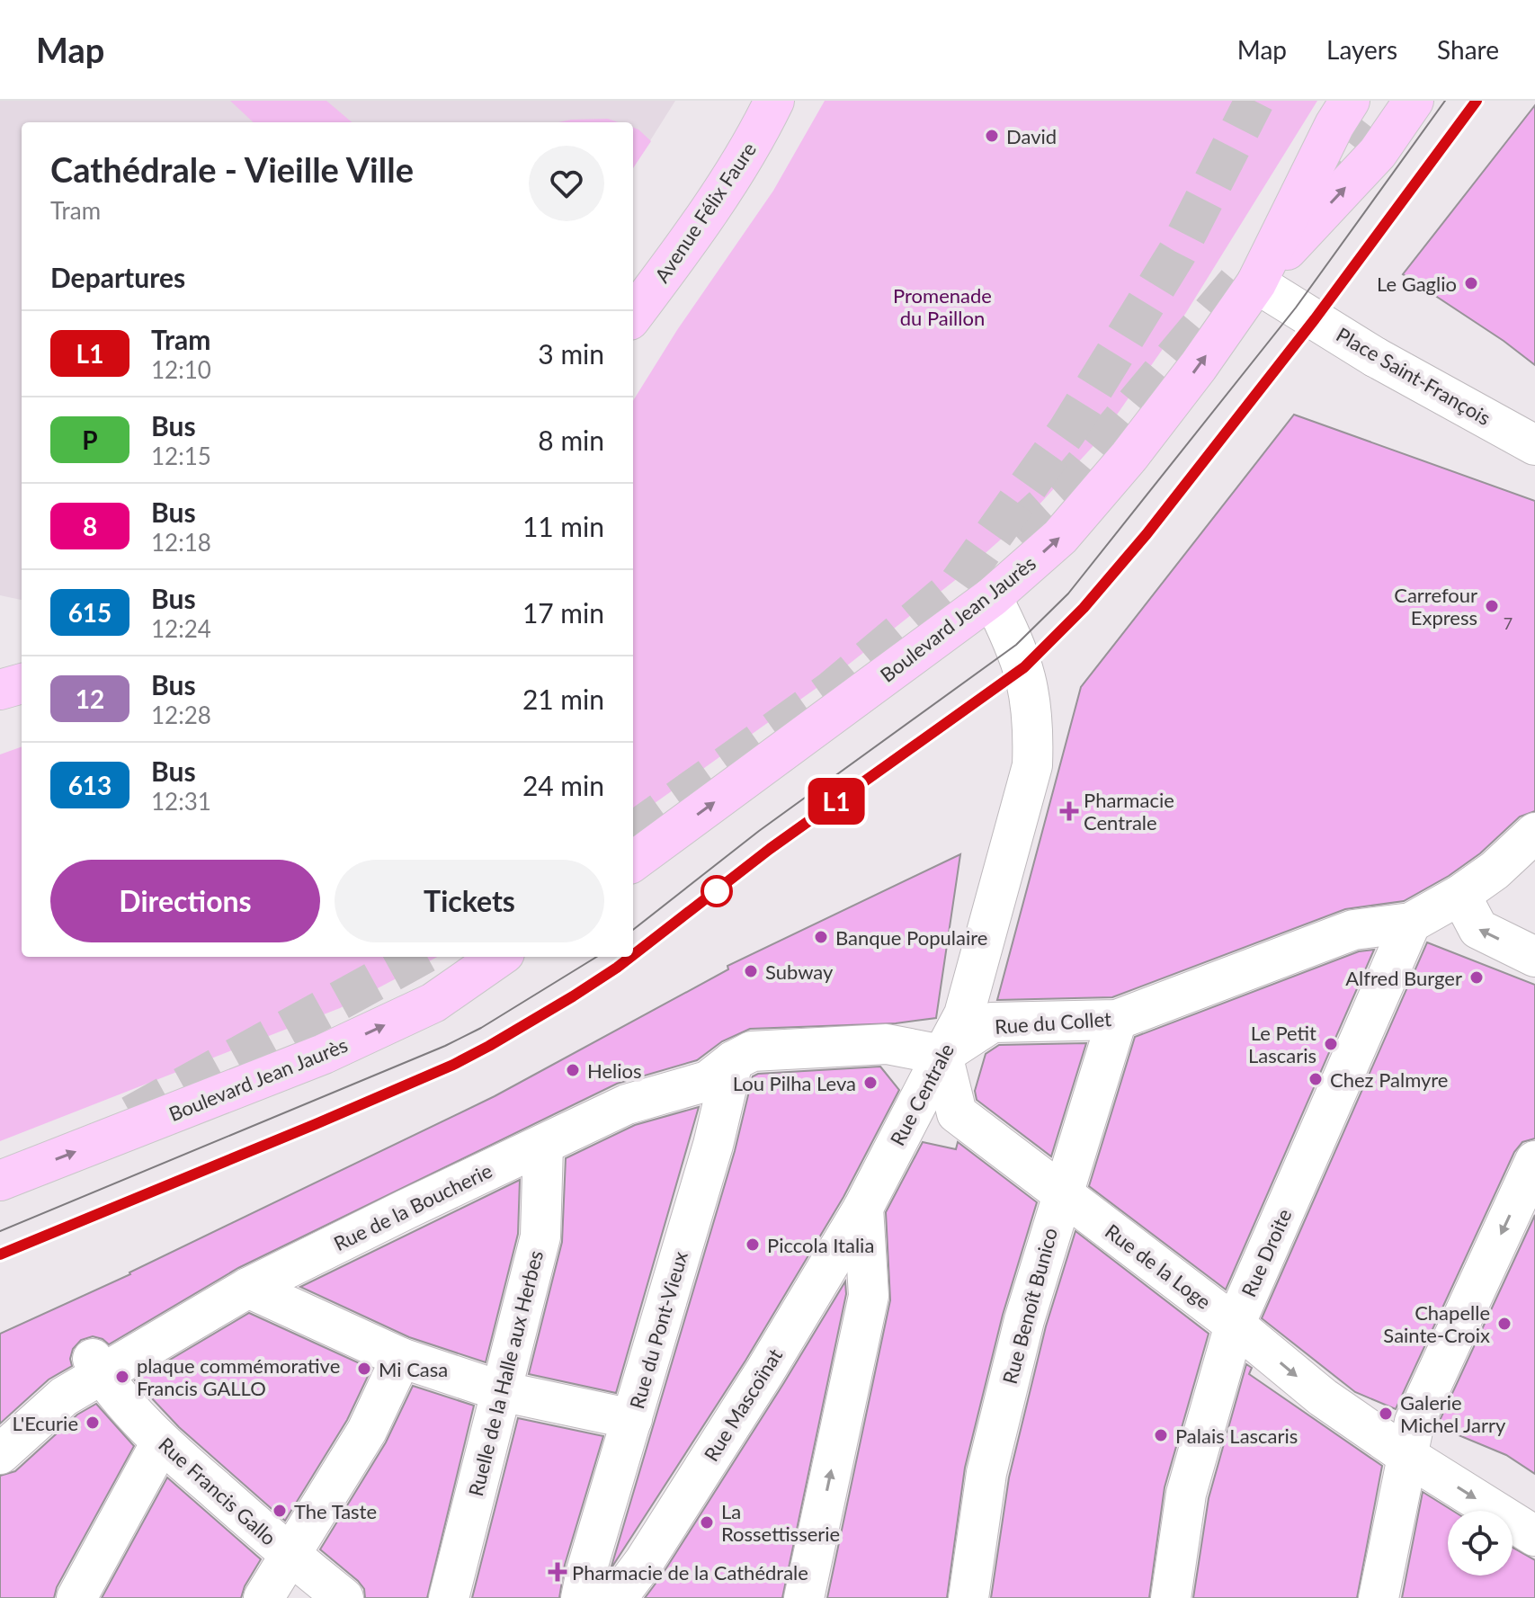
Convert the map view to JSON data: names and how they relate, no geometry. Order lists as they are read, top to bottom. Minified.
{"streets":{"main road":["Avenue Félix Faure","Boulevard Jean Jaurès"],"street":["Place Saint-François","Rue du Collet","Rue Centrale","Rue de la Boucherie","Rue Droite","Rue de la Loge","Rue Benoît Bunico","Rue du Pont-Vieux","Ruelle de la Halle aux Herbes","Rue Mascoïnat","Rue Francis Gallo"]},"crossings":[["Place Saint-François","Boulevard Jean Jaurès"],["Boulevard Jean Jaurès","Rue Centrale"],["Rue du Collet","Rue Centrale"],["Rue du Collet","Rue Droite"],["Rue du Collet","Rue de la Loge"],["Rue du Collet","Rue Benoît Bunico"],["Rue Centrale","Rue de la Loge"],["Rue Centrale","Rue Mascoïnat"],["Rue de la Boucherie","Rue du Pont-Vieux"],["Rue de la Boucherie","Ruelle de la Halle aux Herbes"],["Rue de la Boucherie","Rue Francis Gallo"],["Rue Droite","Rue de la Loge"],["Rue de la Loge","Rue Benoît Bunico"]],"one_way":["Boulevard Jean Jaurès","Rue de la Loge"],"parks":["Promenade du Paillon"],"places":{"other":["David","Le Gaglio","Carrefour Express","Banque Populaire","Subway","Alfred Burger","Le Petit Lascaris","Helios","Chez Palmyre","Lou Pilha Leva","Piccola Italia","Chapelle Sainte-Croix","Mi Casa","plaque commémorative Francis GALLO","Galerie Michel Jarry","L'Ecurie","Palais Lascaris","The Taste","La Rossettisserie"],"health":["Pharmacie Centrale","Pharmacie de la Cathédrale"]},"lines":["tram line L1"],"house_numbers":["7"],"page":{"header":"Map","nav":["Map","Layers","Share"],"on_map":"L1","heading":[["Cathédrale - Vieille Ville","Tram"],"Departures"],"list":[{"mark":"L1","name":"Tram","note":"12:10","value":"3 min"},{"mark":"P","name":"Bus","note":"12:15","value":"8 min"},{"mark":"8","name":"Bus","note":"12:18","value":"11 min"},{"mark":"615","name":"Bus","note":"12:24","value":"17 min"},{"mark":"12","name":"Bus","note":"12:28","value":"21 min"},{"mark":"613","name":"Bus","note":"12:31","value":"24 min"}],"buttons":["Directions","Tickets"]}}
